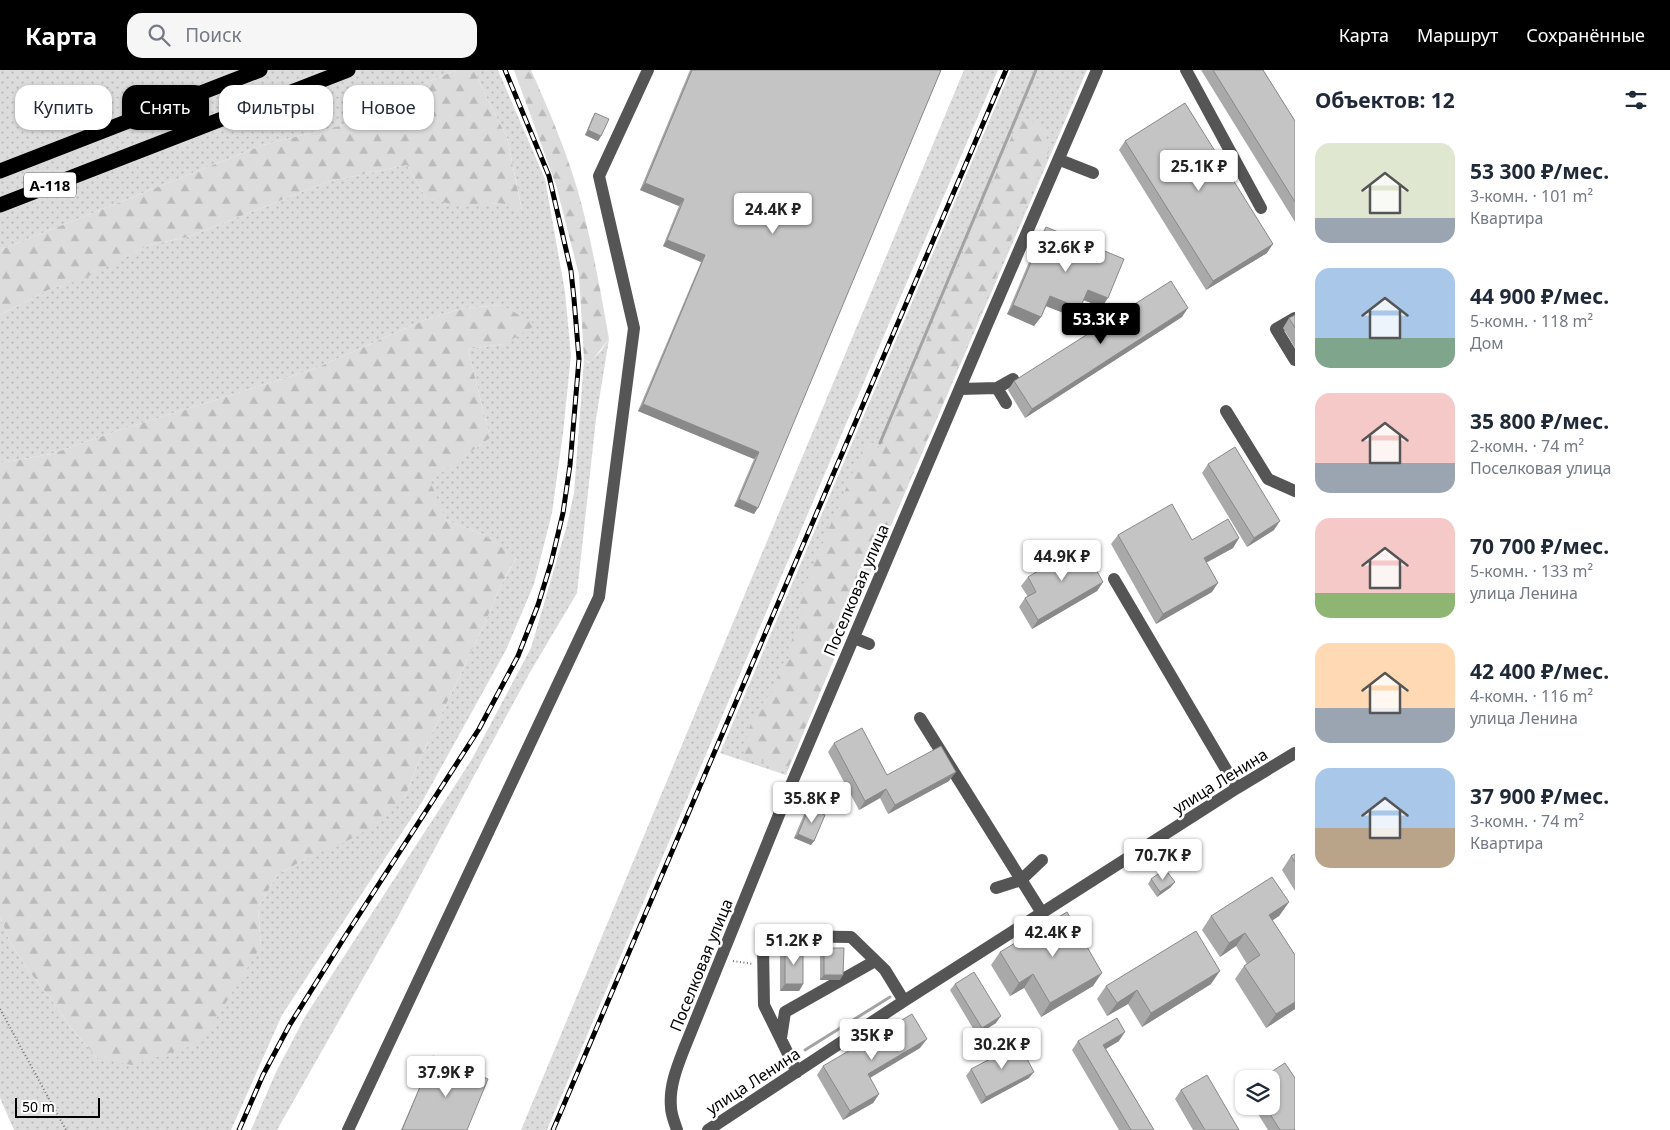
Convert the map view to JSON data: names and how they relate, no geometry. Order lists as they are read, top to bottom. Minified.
{"streets":{"highway":["А-118"],"street":["Поселковая улица","улица Ленина"]},"scale_bar":"50 m","page":{"header":"Карта","search":"Поиск","nav":["Карта","Маршрут","Сохранённые"],"heading":"Объектов: 12","chip":["Купить","Снять","Фильтры","Новое"],"list":[{"name":"53 300 ₽/мес.","note":"3-комн. · 101 m² · Квартира"},{"name":"44 900 ₽/мес.","note":"5-комн. · 118 m² · Дом"},{"name":"35 800 ₽/мес.","note":"2-комн. · 74 m² · Поселковая улица"},{"name":"70 700 ₽/мес.","note":"5-комн. · 133 m² · улица Ленина"},{"name":"42 400 ₽/мес.","note":"4-комн. · 116 m² · улица Ленина"},{"name":"37 900 ₽/мес.","note":"3-комн. · 74 m² · Квартира"}],"price":["25.1K ₽","24.4K ₽","32.6K ₽","53.3K ₽","44.9K ₽","35.8K ₽","70.7K ₽","42.4K ₽","51.2K ₽","35K ₽","30.2K ₽","37.9K ₽"],"scale":"50 m"}}
